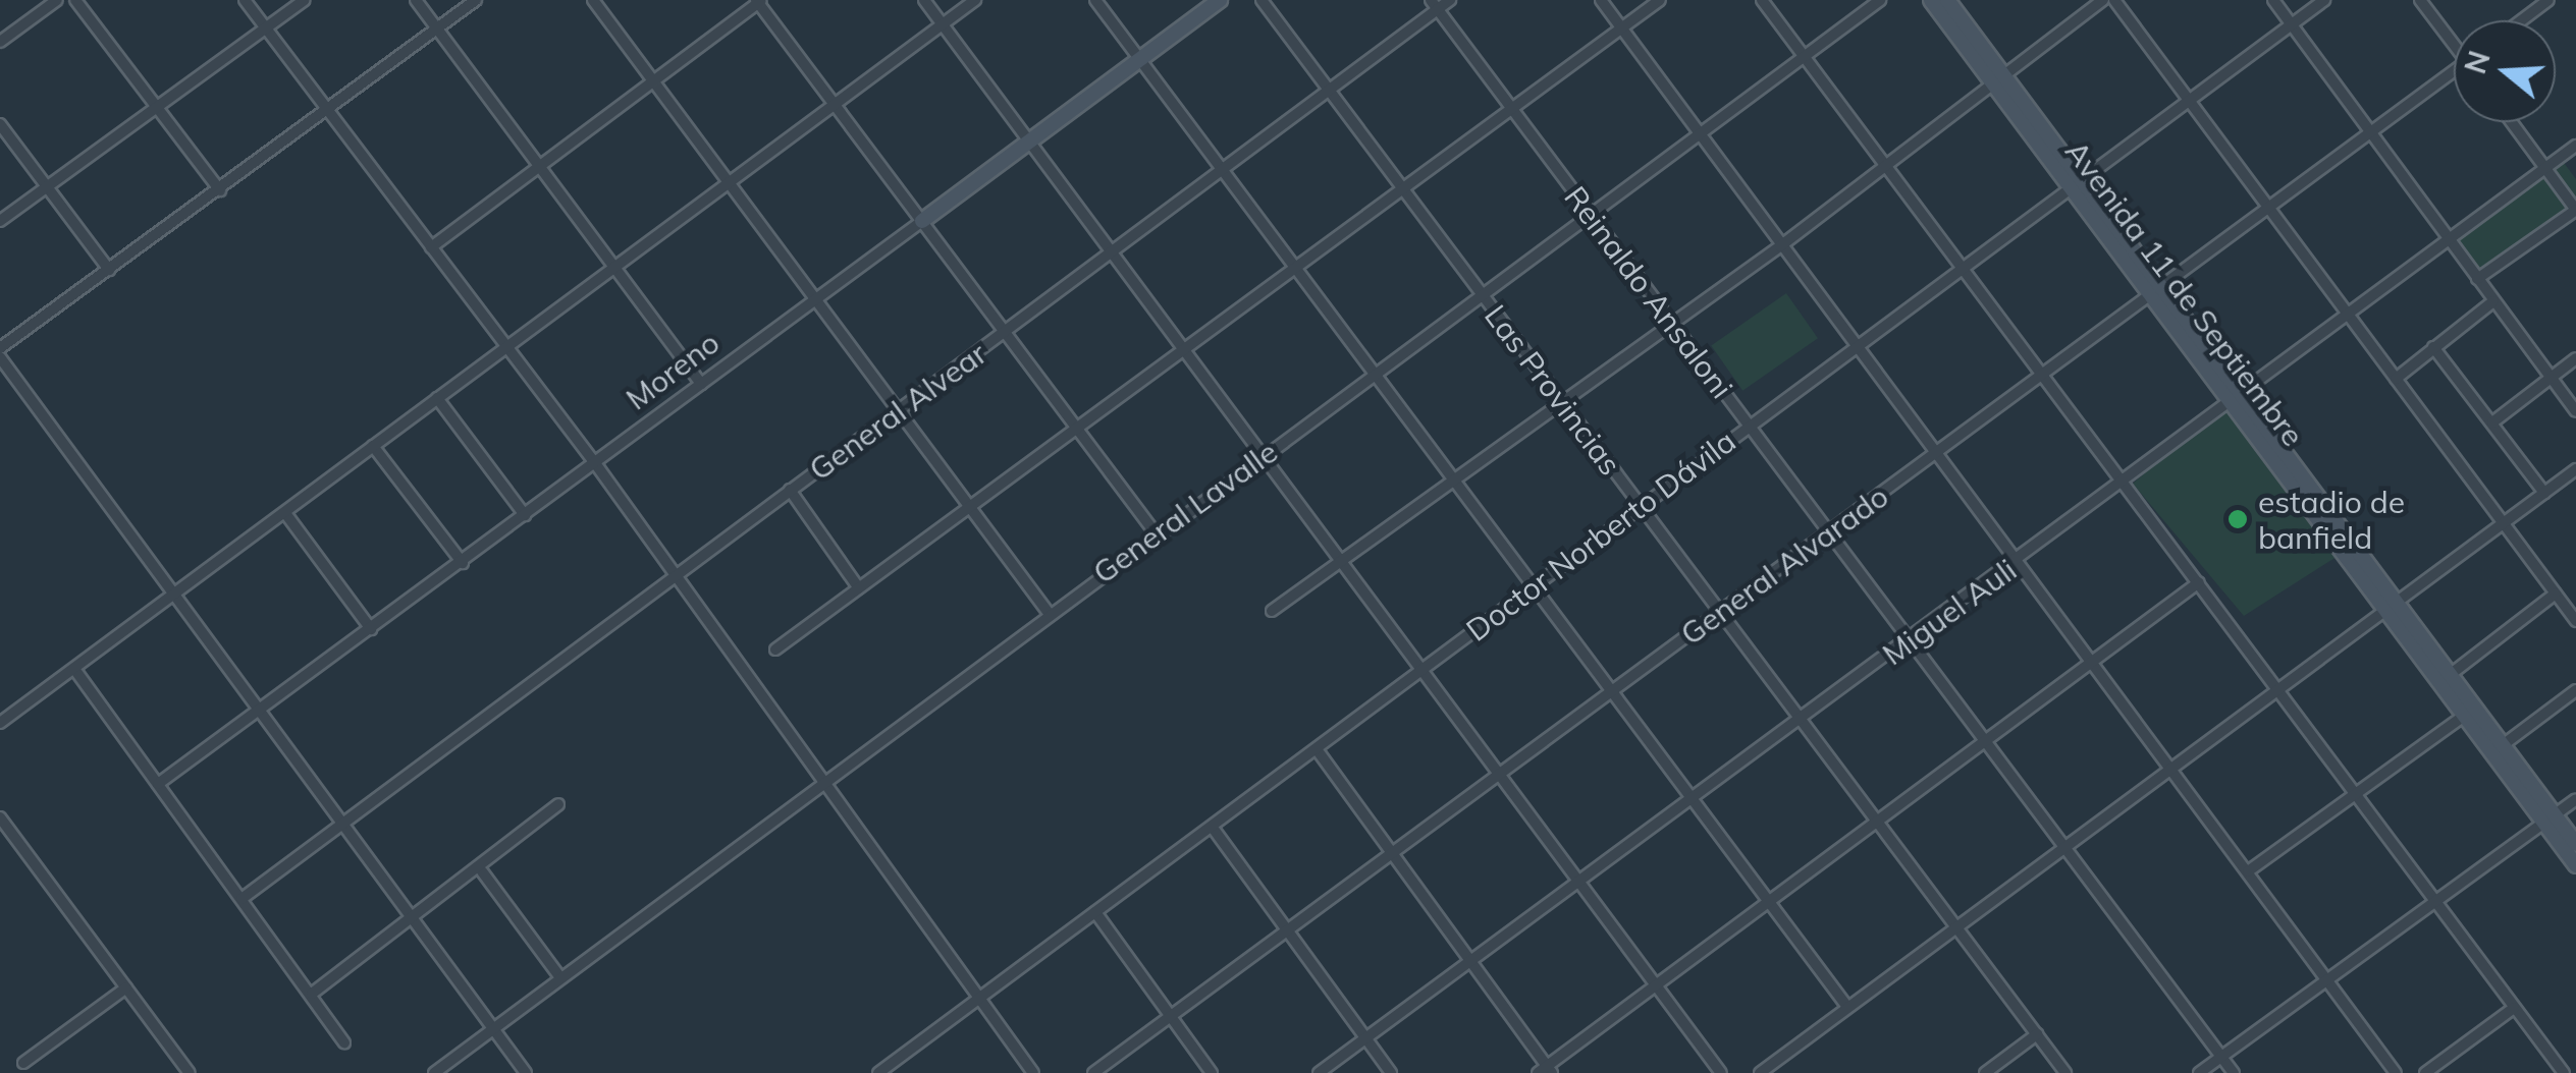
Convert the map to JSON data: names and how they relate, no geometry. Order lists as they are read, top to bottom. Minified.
{"streets":{"main road":["Avenida 11 de Septiembre","Moreno"],"street":["Reinaldo Ansaloni","Las Provincias","General Alvear","General Lavalle","Doctor Norberto Dávila","General Alvarado","Miguel Auli"]},"crossings":[["Reinaldo Ansaloni","General Alvear"],["Reinaldo Ansaloni","General Lavalle"],["Reinaldo Ansaloni","Doctor Norberto Dávila"],["Reinaldo Ansaloni","General Alvarado"],["Reinaldo Ansaloni","Miguel Auli"],["Avenida 11 de Septiembre","Doctor Norberto Dávila"],["Avenida 11 de Septiembre","General Alvarado"],["Avenida 11 de Septiembre","Miguel Auli"],["Las Provincias","General Alvear"],["Las Provincias","General Lavalle"],["Las Provincias","Doctor Norberto Dávila"],["Las Provincias","General Alvarado"],["Las Provincias","Miguel Auli"]],"places":["estadio de banfield"],"north":"left"}
